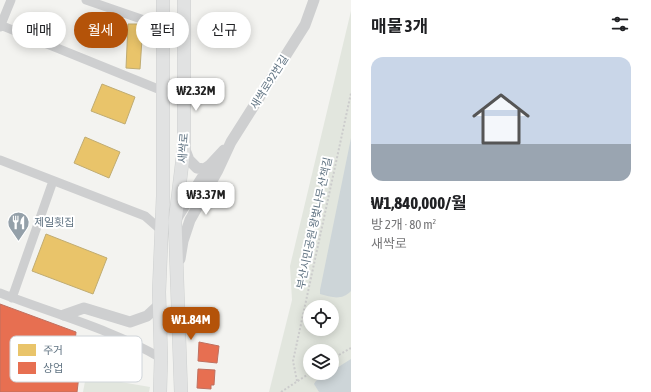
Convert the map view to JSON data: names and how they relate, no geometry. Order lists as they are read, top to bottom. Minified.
{"streets":{"main road":["새싹로"],"street":["새싹로92번길"],"path":["부산시민공원 왕벚나무 산책길"]},"crossings":[["새싹로92번길","새싹로"]],"places":{"restaurant":["제일횟집"]},"legend":["주거","상업"],"page":{"heading":"매물 3개","chip":["매매","월세","필터","신규"],"list":[{"name":"₩1,840,000/월","note":"방 2개 · 80 m² · 새싹로"}],"price":["₩2.32M","₩3.37M","₩1.84M"]}}
